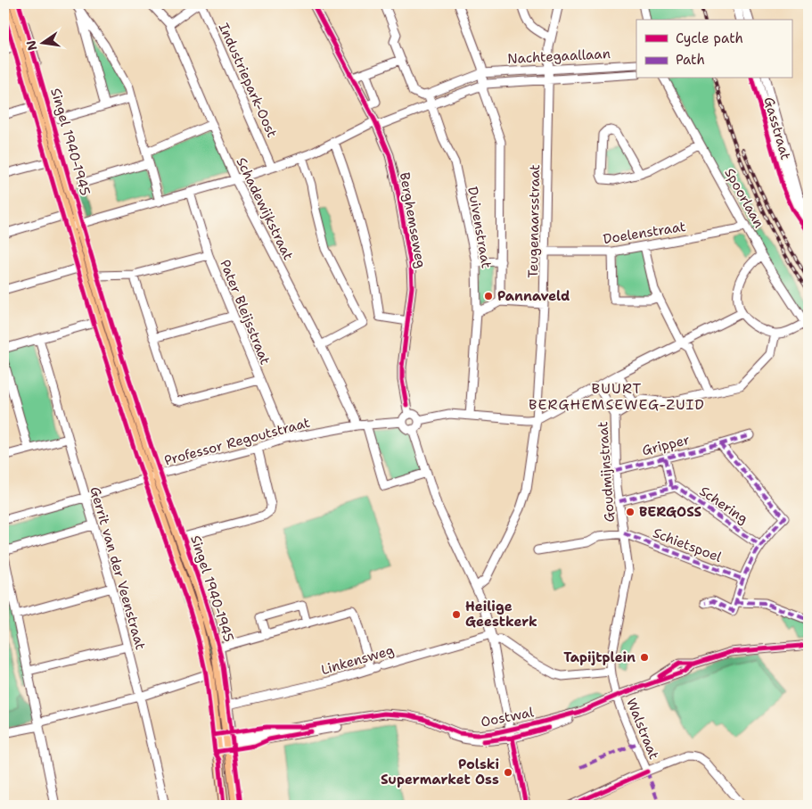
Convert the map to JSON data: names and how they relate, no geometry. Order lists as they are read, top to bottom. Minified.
{"streets":{"main road":["Singel 1940-1945"],"street":["Nachtegaallaan","Industriepark-Oost","Gasstraat","Spoorlaan","Schadewijkstraat","Berghemseweg","Teugenaarsstraat","Duivenstraat","Doelenstraat","Pater Bleijsstraat","Professor Regoutstraat","Gripper","Goudmijnstraat","Schering","Schietspoel","Gerrit van der Veenstraat","Linkensweg","Oostwal","Walstraat"]},"crossings":[["Nachtegaallaan","Industriepark-Oost"],["Nachtegaallaan","Singel 1940-1945"],["Nachtegaallaan","Schadewijkstraat"],["Nachtegaallaan","Berghemseweg"],["Nachtegaallaan","Teugenaarsstraat"],["Nachtegaallaan","Duivenstraat"],["Nachtegaallaan","Pater Bleijsstraat"],["Singel 1940-1945","Professor Regoutstraat"],["Singel 1940-1945","Linkensweg"],["Singel 1940-1945","Oostwal"],["Spoorlaan","Doelenstraat"],["Schadewijkstraat","Professor Regoutstraat"],["Berghemseweg","Professor Regoutstraat"],["Teugenaarsstraat","Doelenstraat"],["Pater Bleijsstraat","Professor Regoutstraat"],["Professor Regoutstraat","Gerrit van der Veenstraat"],["Gripper","Goudmijnstraat"],["Goudmijnstraat","Schietspoel"],["Goudmijnstraat","Walstraat"],["Oostwal","Walstraat"]],"districts":["BUURT BERGHEMSEWEG-ZUID"],"places":["Pannaveld","BERGOSS","Heilige Geestkerk","Tapijtplein","Polski Supermarket Oss"],"legend":["Cycle path","Path"],"north":"left"}
